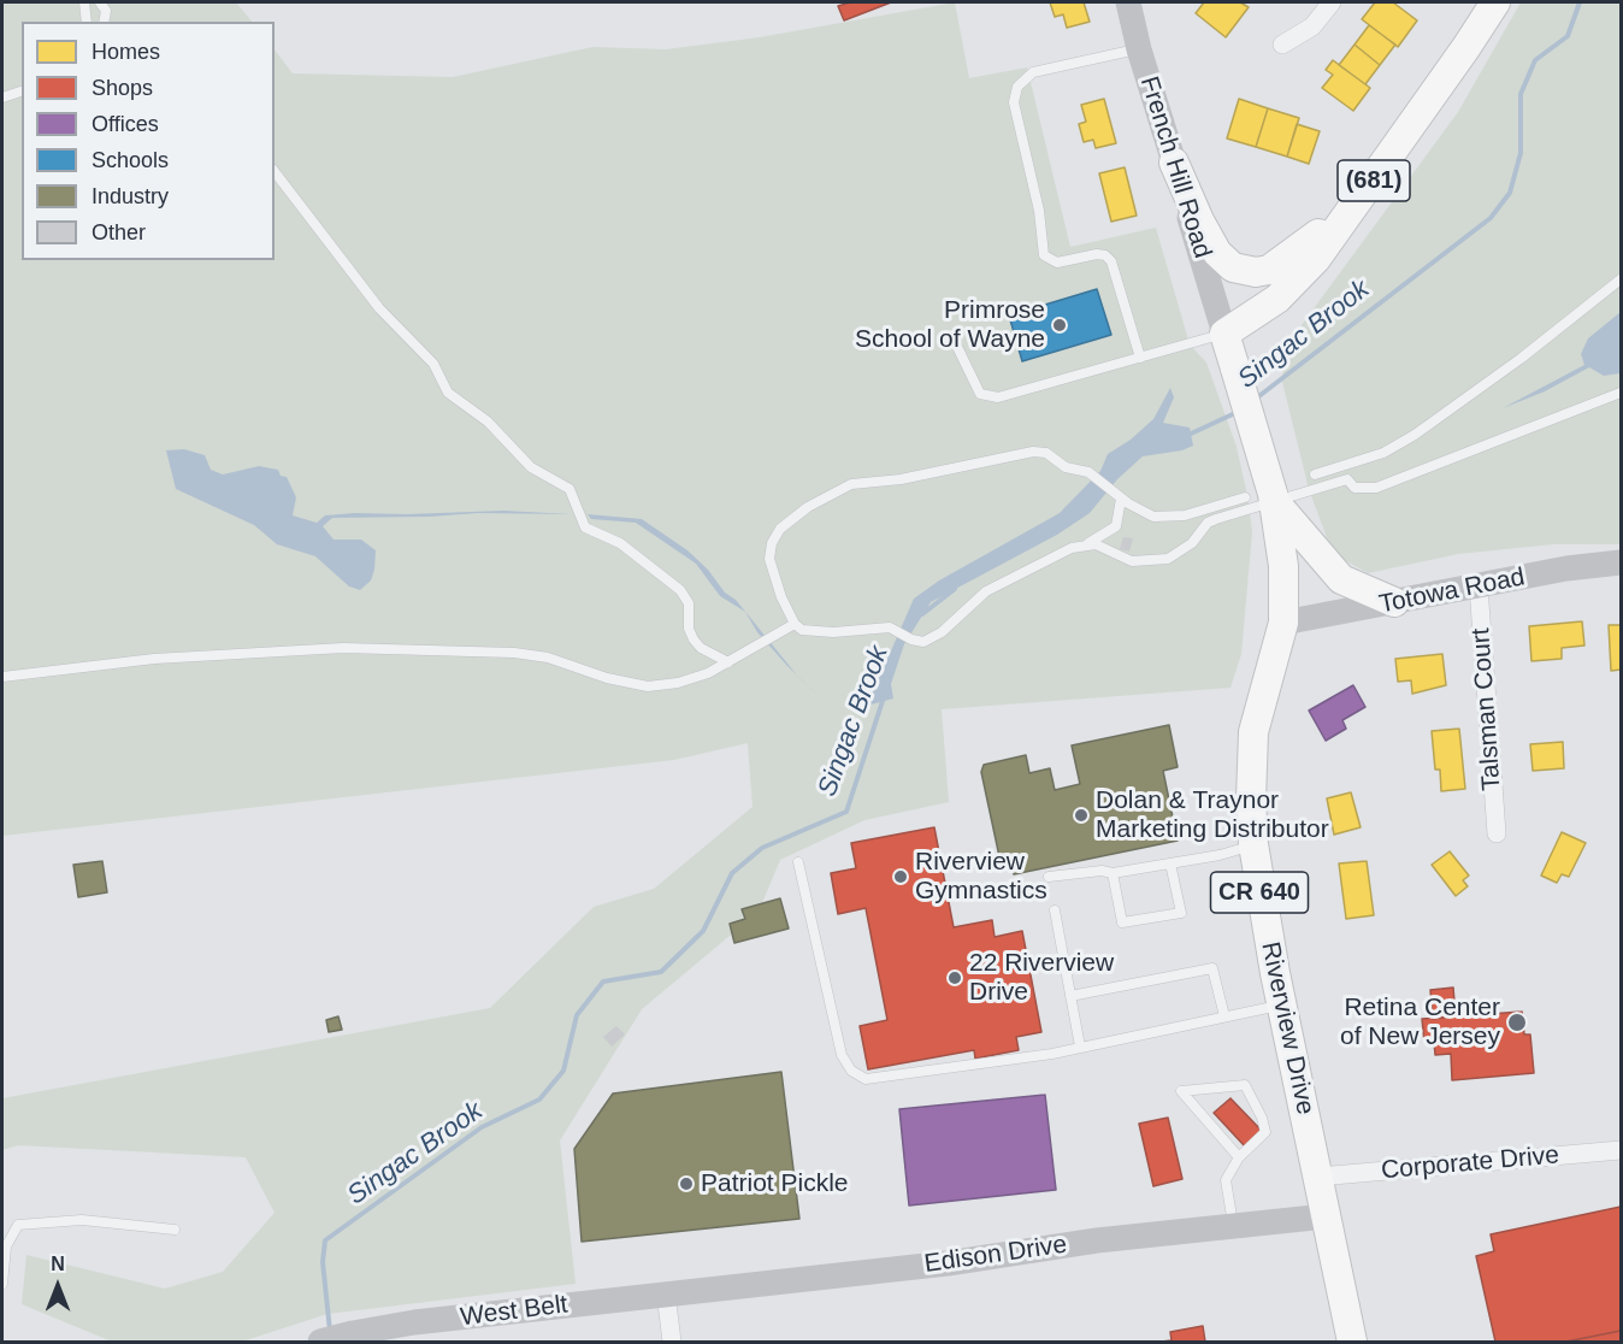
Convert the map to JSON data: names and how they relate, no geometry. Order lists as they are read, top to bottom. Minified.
{"streets":{"main road":["French Hill Road","(681)","Totowa Road","CR 640","Riverview Drive","Edison Drive","West Belt"],"street":["Talsman Court","Corporate Drive"]},"crossings":[["French Hill Road","(681)"],["French Hill Road","Riverview Drive"],["(681)","Riverview Drive"],["Totowa Road","Talsman Court"],["Totowa Road","Riverview Drive"],["Riverview Drive","Corporate Drive"],["Riverview Drive","Edison Drive"],["Edison Drive","West Belt"]],"water":["Singac Brook"],"places":["Primrose School of Wayne","Dolan & Traynor Marketing Distributor","Riverview Gymnastics","22 Riverview Drive","Retina Center of New Jersey","Patriot Pickle"],"legend":["Homes","Shops","Offices","Schools","Industry","Other"],"north":"top"}
